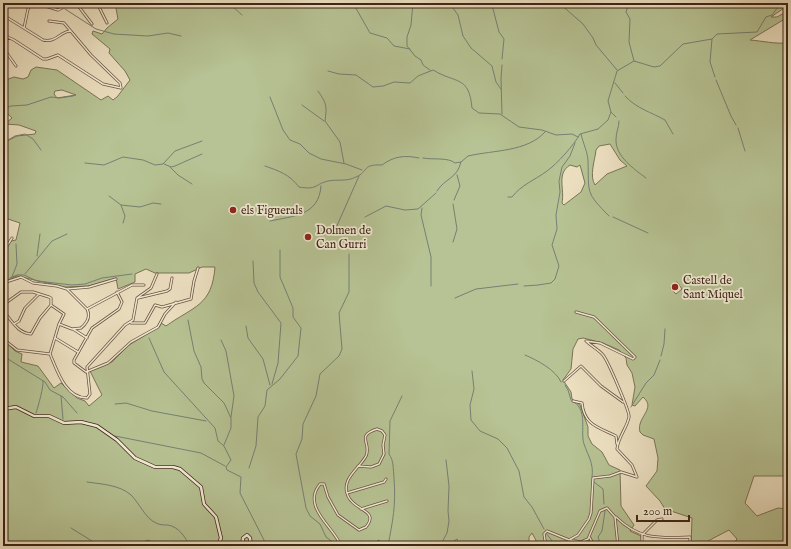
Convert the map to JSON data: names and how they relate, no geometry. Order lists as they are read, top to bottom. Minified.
{"places":["els Figuerals","Dolmen de Can Gurri","Castell de Sant Miquel"],"scale_bar":"200 m"}
